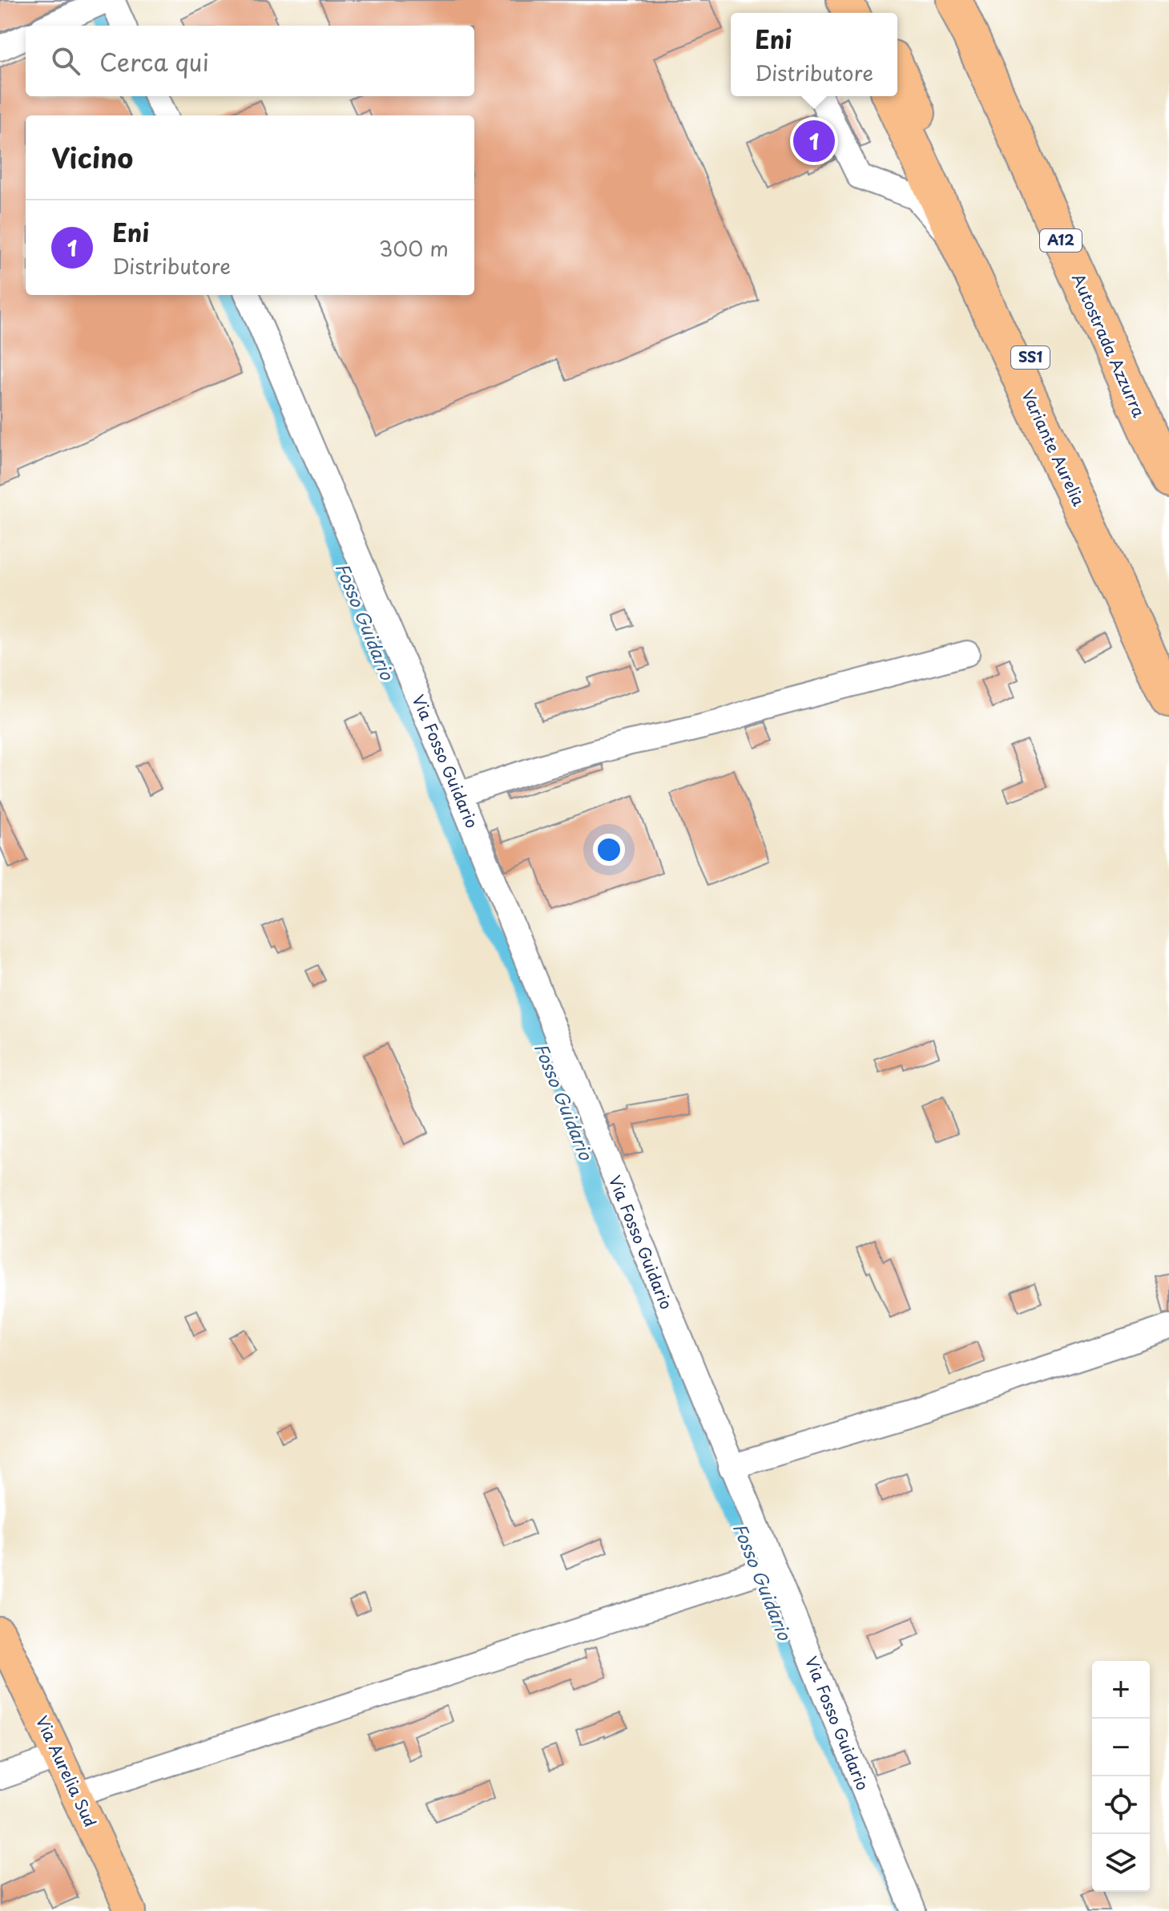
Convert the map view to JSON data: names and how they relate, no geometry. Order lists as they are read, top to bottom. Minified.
{"streets":{"highway":["A12","Autostrada Azzurra","SS1","Variante Aurelia"],"main road":["Via Aurelia Sud"],"street":["Via Fosso Guidario"]},"water":["Fosso Guidario"],"page":{"popup":["Eni","Distributore"],"search":"Cerca qui","heading":"Vicino","pins":"1","list":[{"mark":"1","name":"Eni","note":"Distributore","value":"300 m"}],"map_buttons":["+","−"]}}
